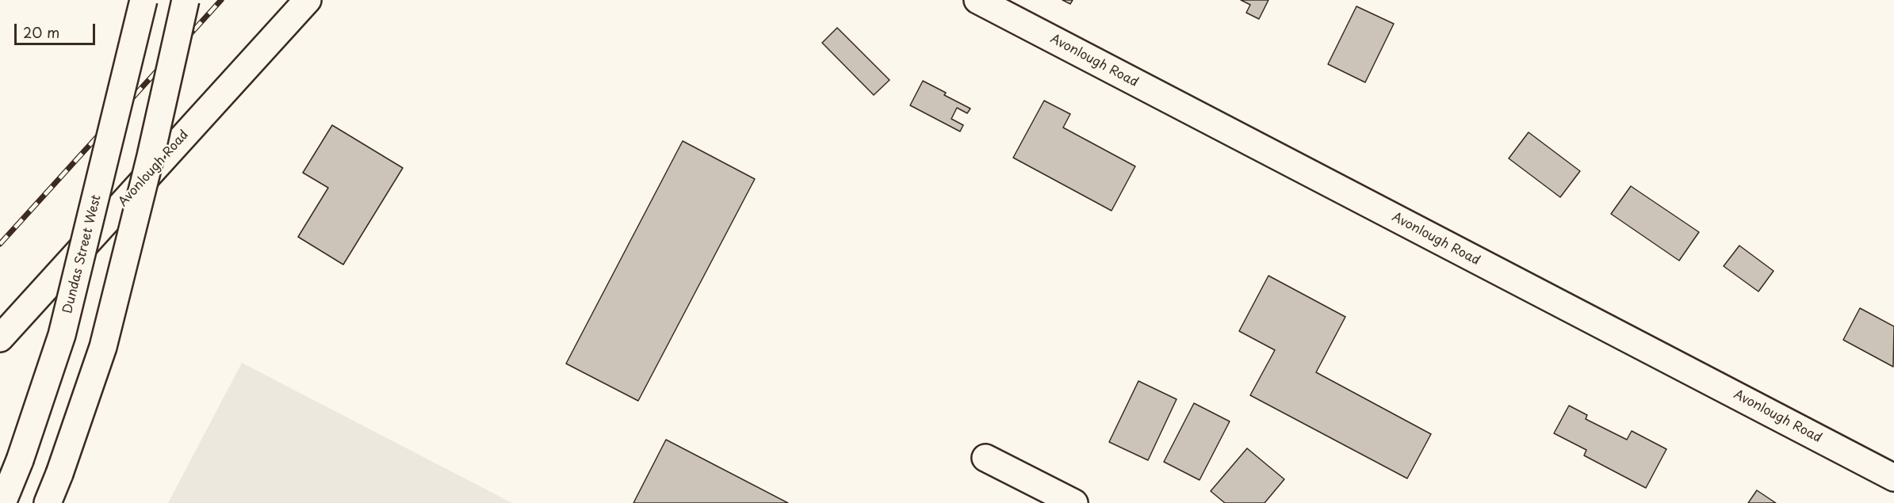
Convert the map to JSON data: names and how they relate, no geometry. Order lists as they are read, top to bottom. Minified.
{"streets":{"street":["Avonlough Road","Dundas Street West"]},"scale_bar":"20 m"}
